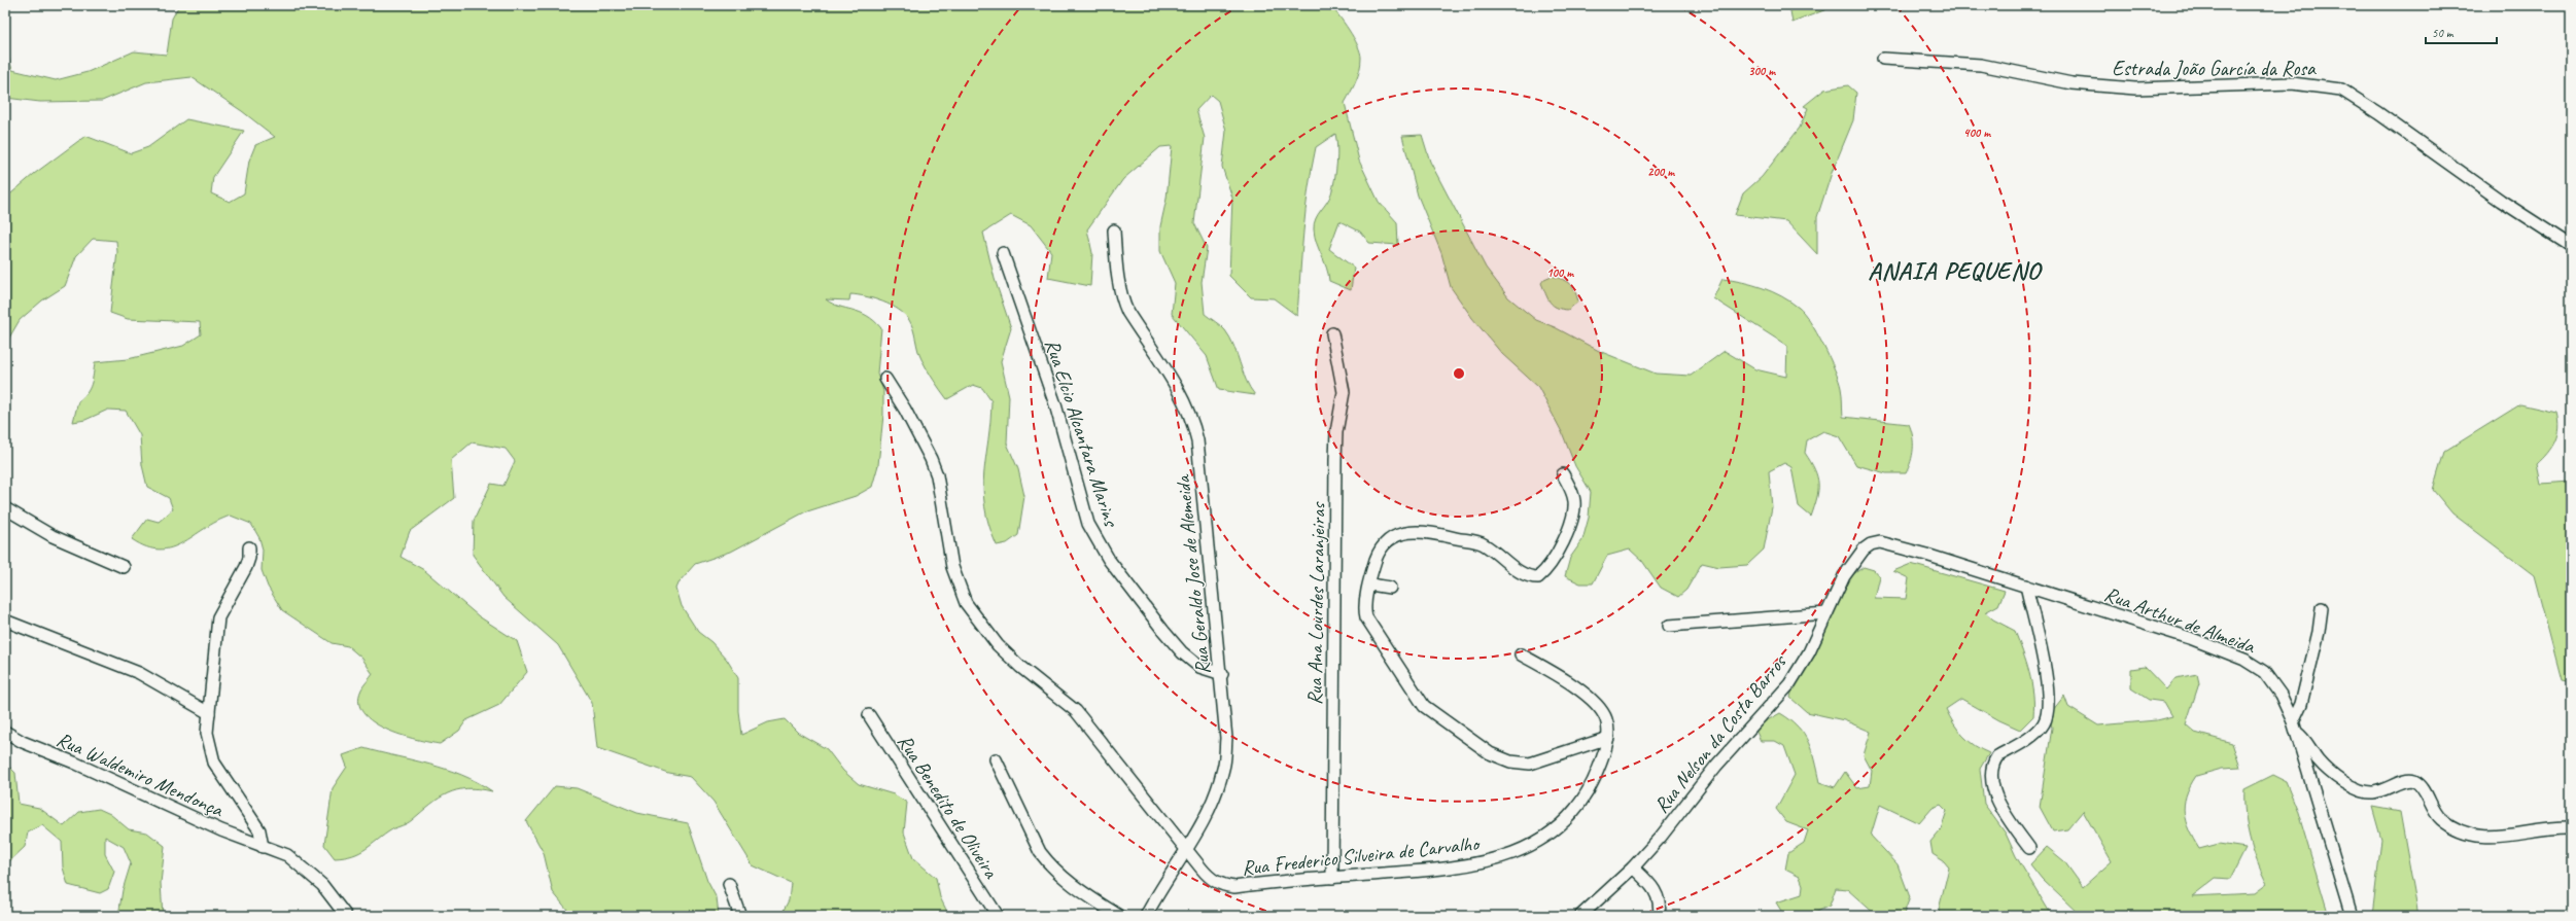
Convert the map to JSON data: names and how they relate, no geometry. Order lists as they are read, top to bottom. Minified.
{"streets":{"street":["Estrada João García da Rosa","Rua Elcio Alcantara Marins","Rua Geraldo Jose de Alemeida","Rua Ana Lourdes Laranjeiras","Rua Arthur de Almeida","Rua Nelson da Costa Barros","Rua Waldemiro Mendonça","Rua Benedito de Oliveira","Rua Frederico Silveira de Carvalho"]},"crossings":[["Rua Elcio Alcantara Marins","Rua Geraldo Jose de Alemeida"],["Rua Geraldo Jose de Alemeida","Rua Frederico Silveira de Carvalho"],["Rua Ana Lourdes Laranjeiras","Rua Frederico Silveira de Carvalho"],["Rua Arthur de Almeida","Rua Nelson da Costa Barros"]],"districts":["ANAIA PEQUENO"],"scale_bar":"50 m","rings":["300 m","400 m","200 m","100 m"]}
